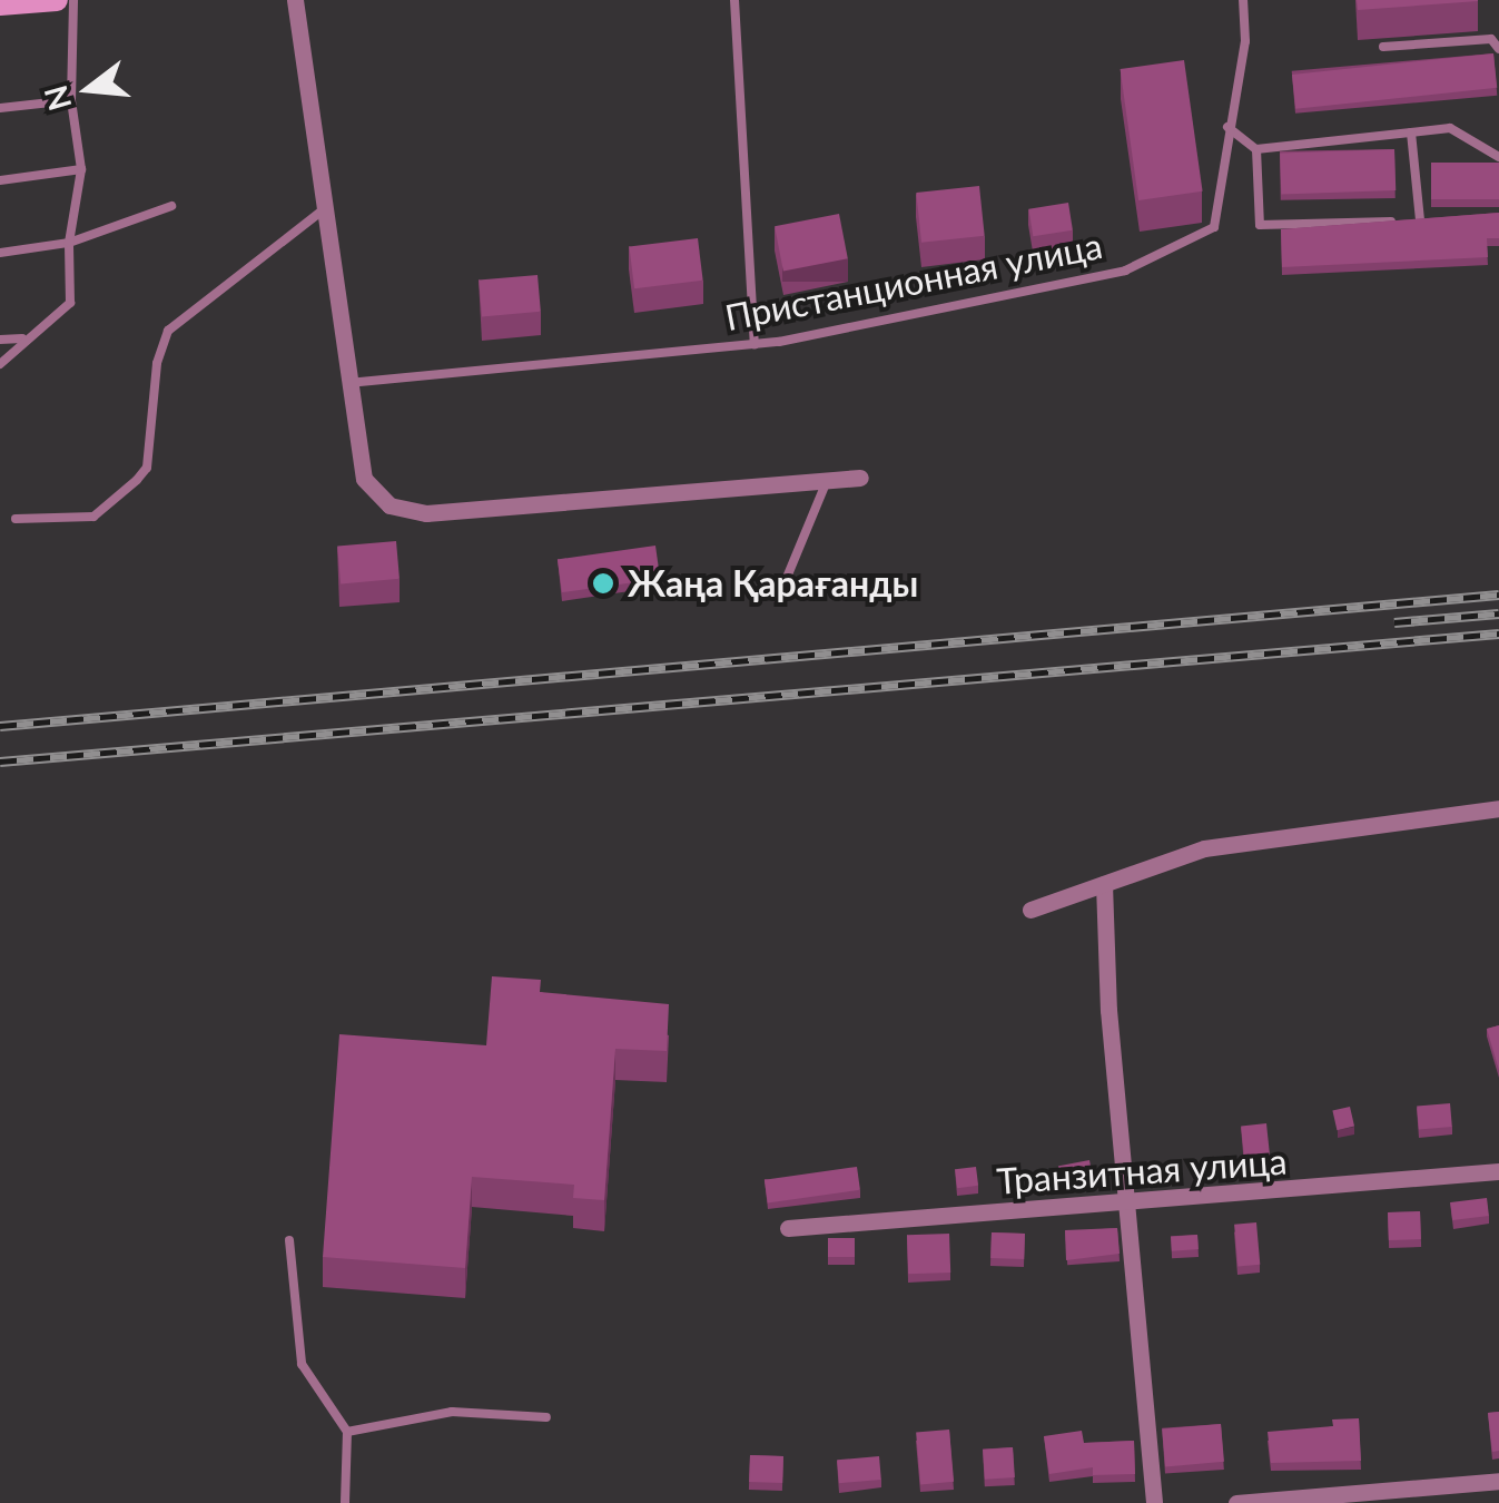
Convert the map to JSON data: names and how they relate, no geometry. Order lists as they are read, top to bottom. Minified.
{"streets":{"street":["Транзитная улица"],"lane":["Пристанционная улица"]},"places":["Жаңа Қарағанды"],"north":"left"}
